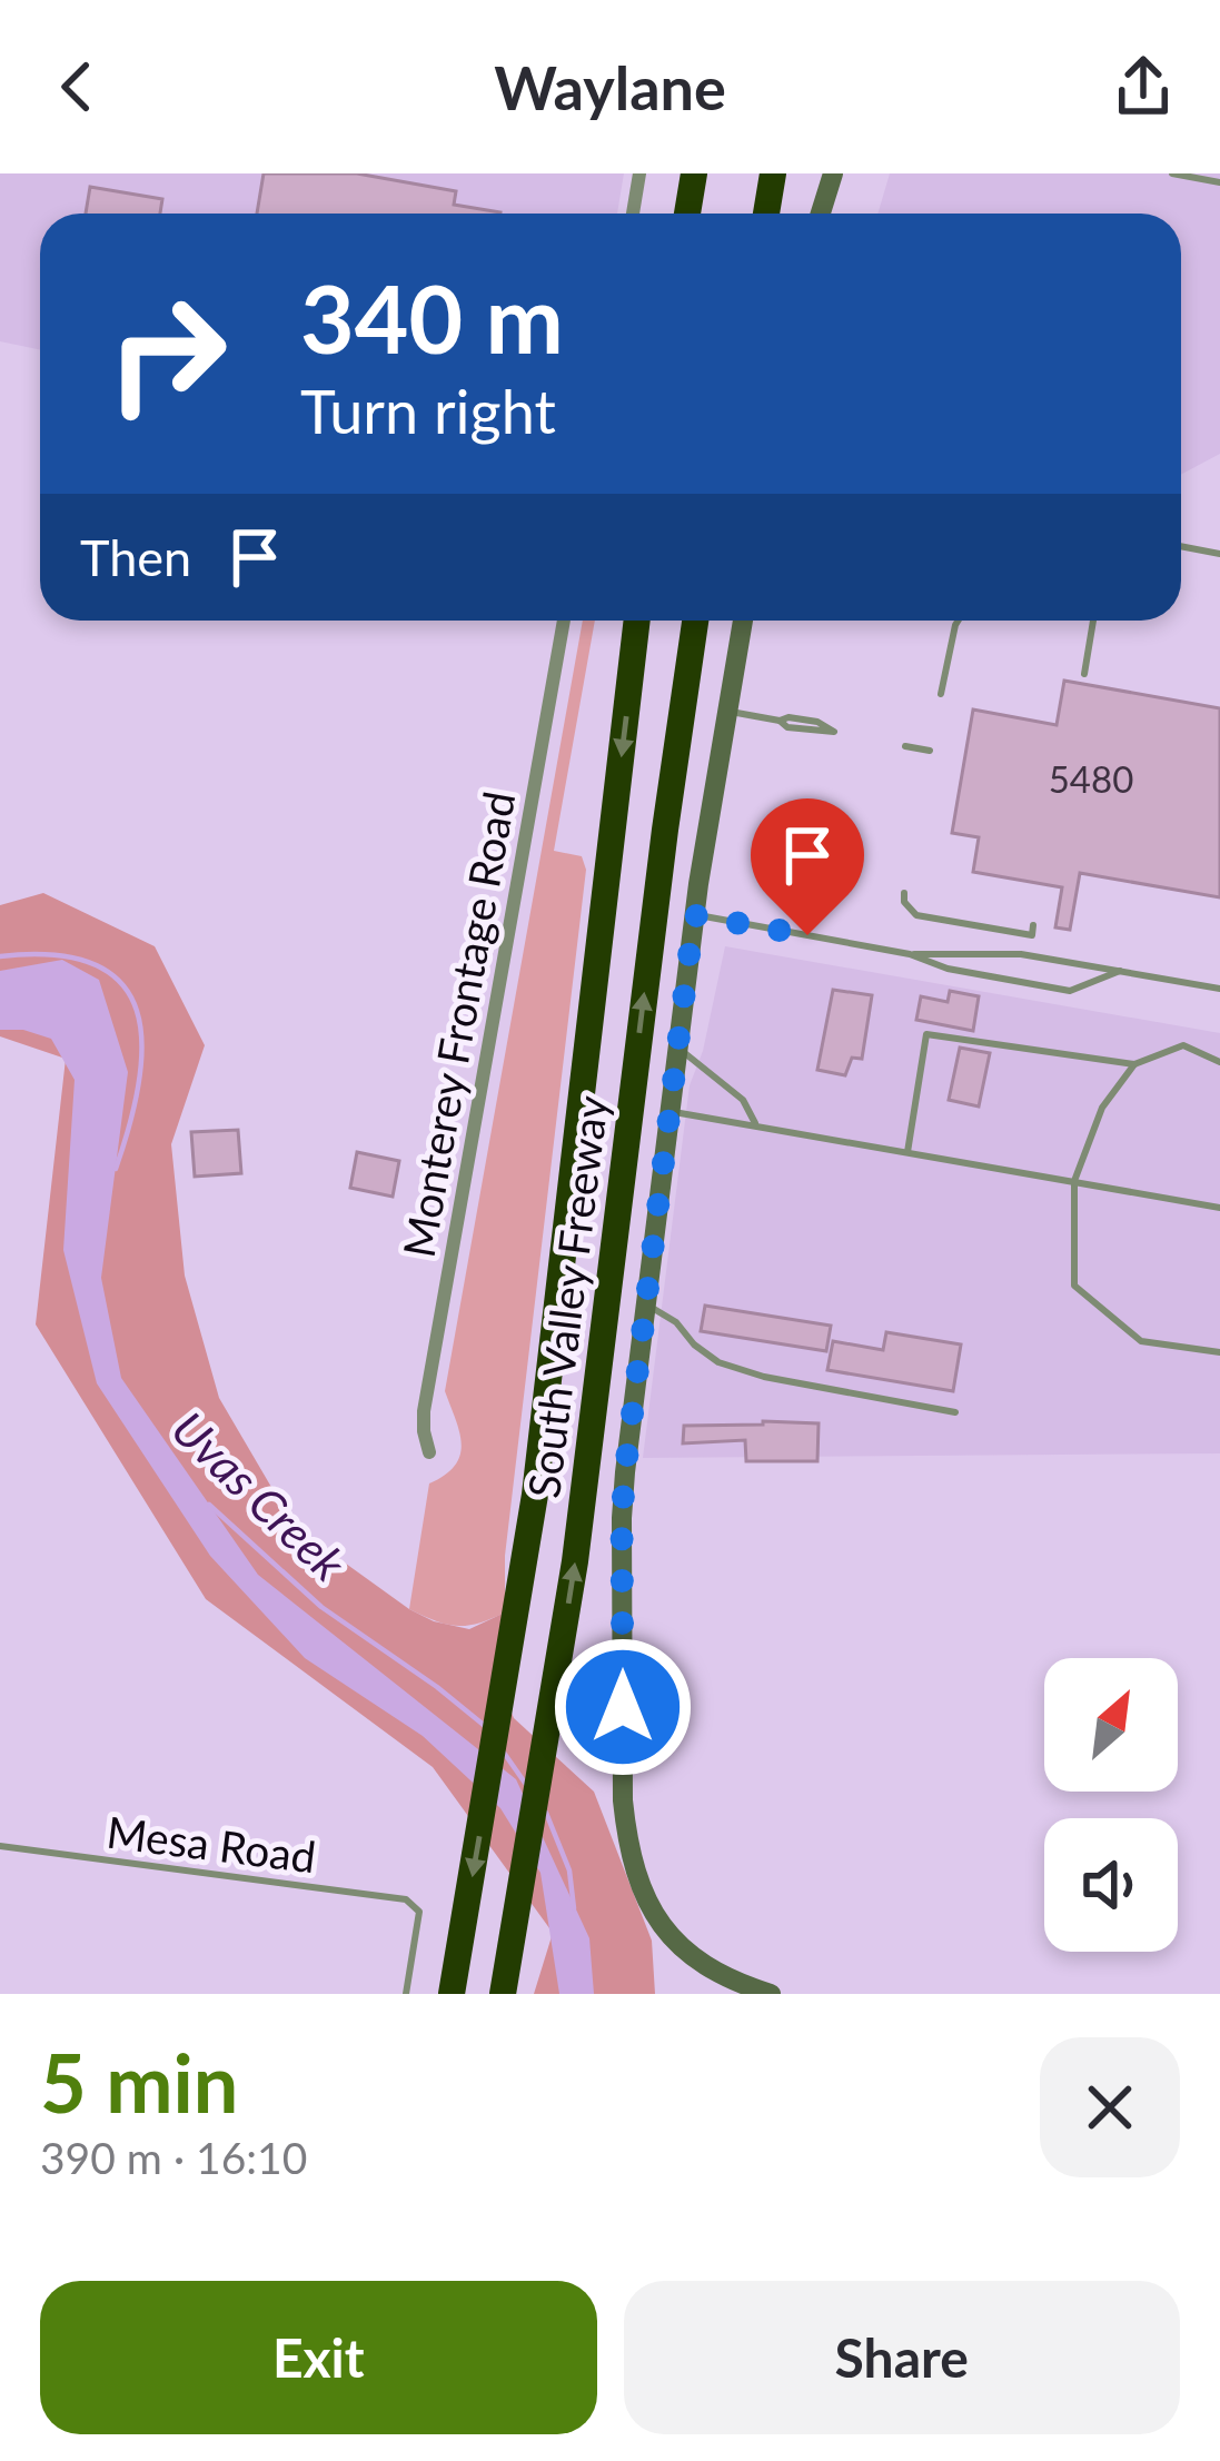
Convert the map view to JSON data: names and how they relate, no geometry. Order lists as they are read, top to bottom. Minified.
{"streets":{"highway":["South Valley Freeway"],"street":["Monterey Frontage Road"],"lane":["Mesa Road"]},"water":["Uvas Creek"],"house_numbers":["5480"],"north":"top right","page":{"header":"Waylane","turn":["340 m","Turn right"],"then":"Then","heading":["5 min","390 m · 16:10"],"buttons":["Exit","Share"]}}
